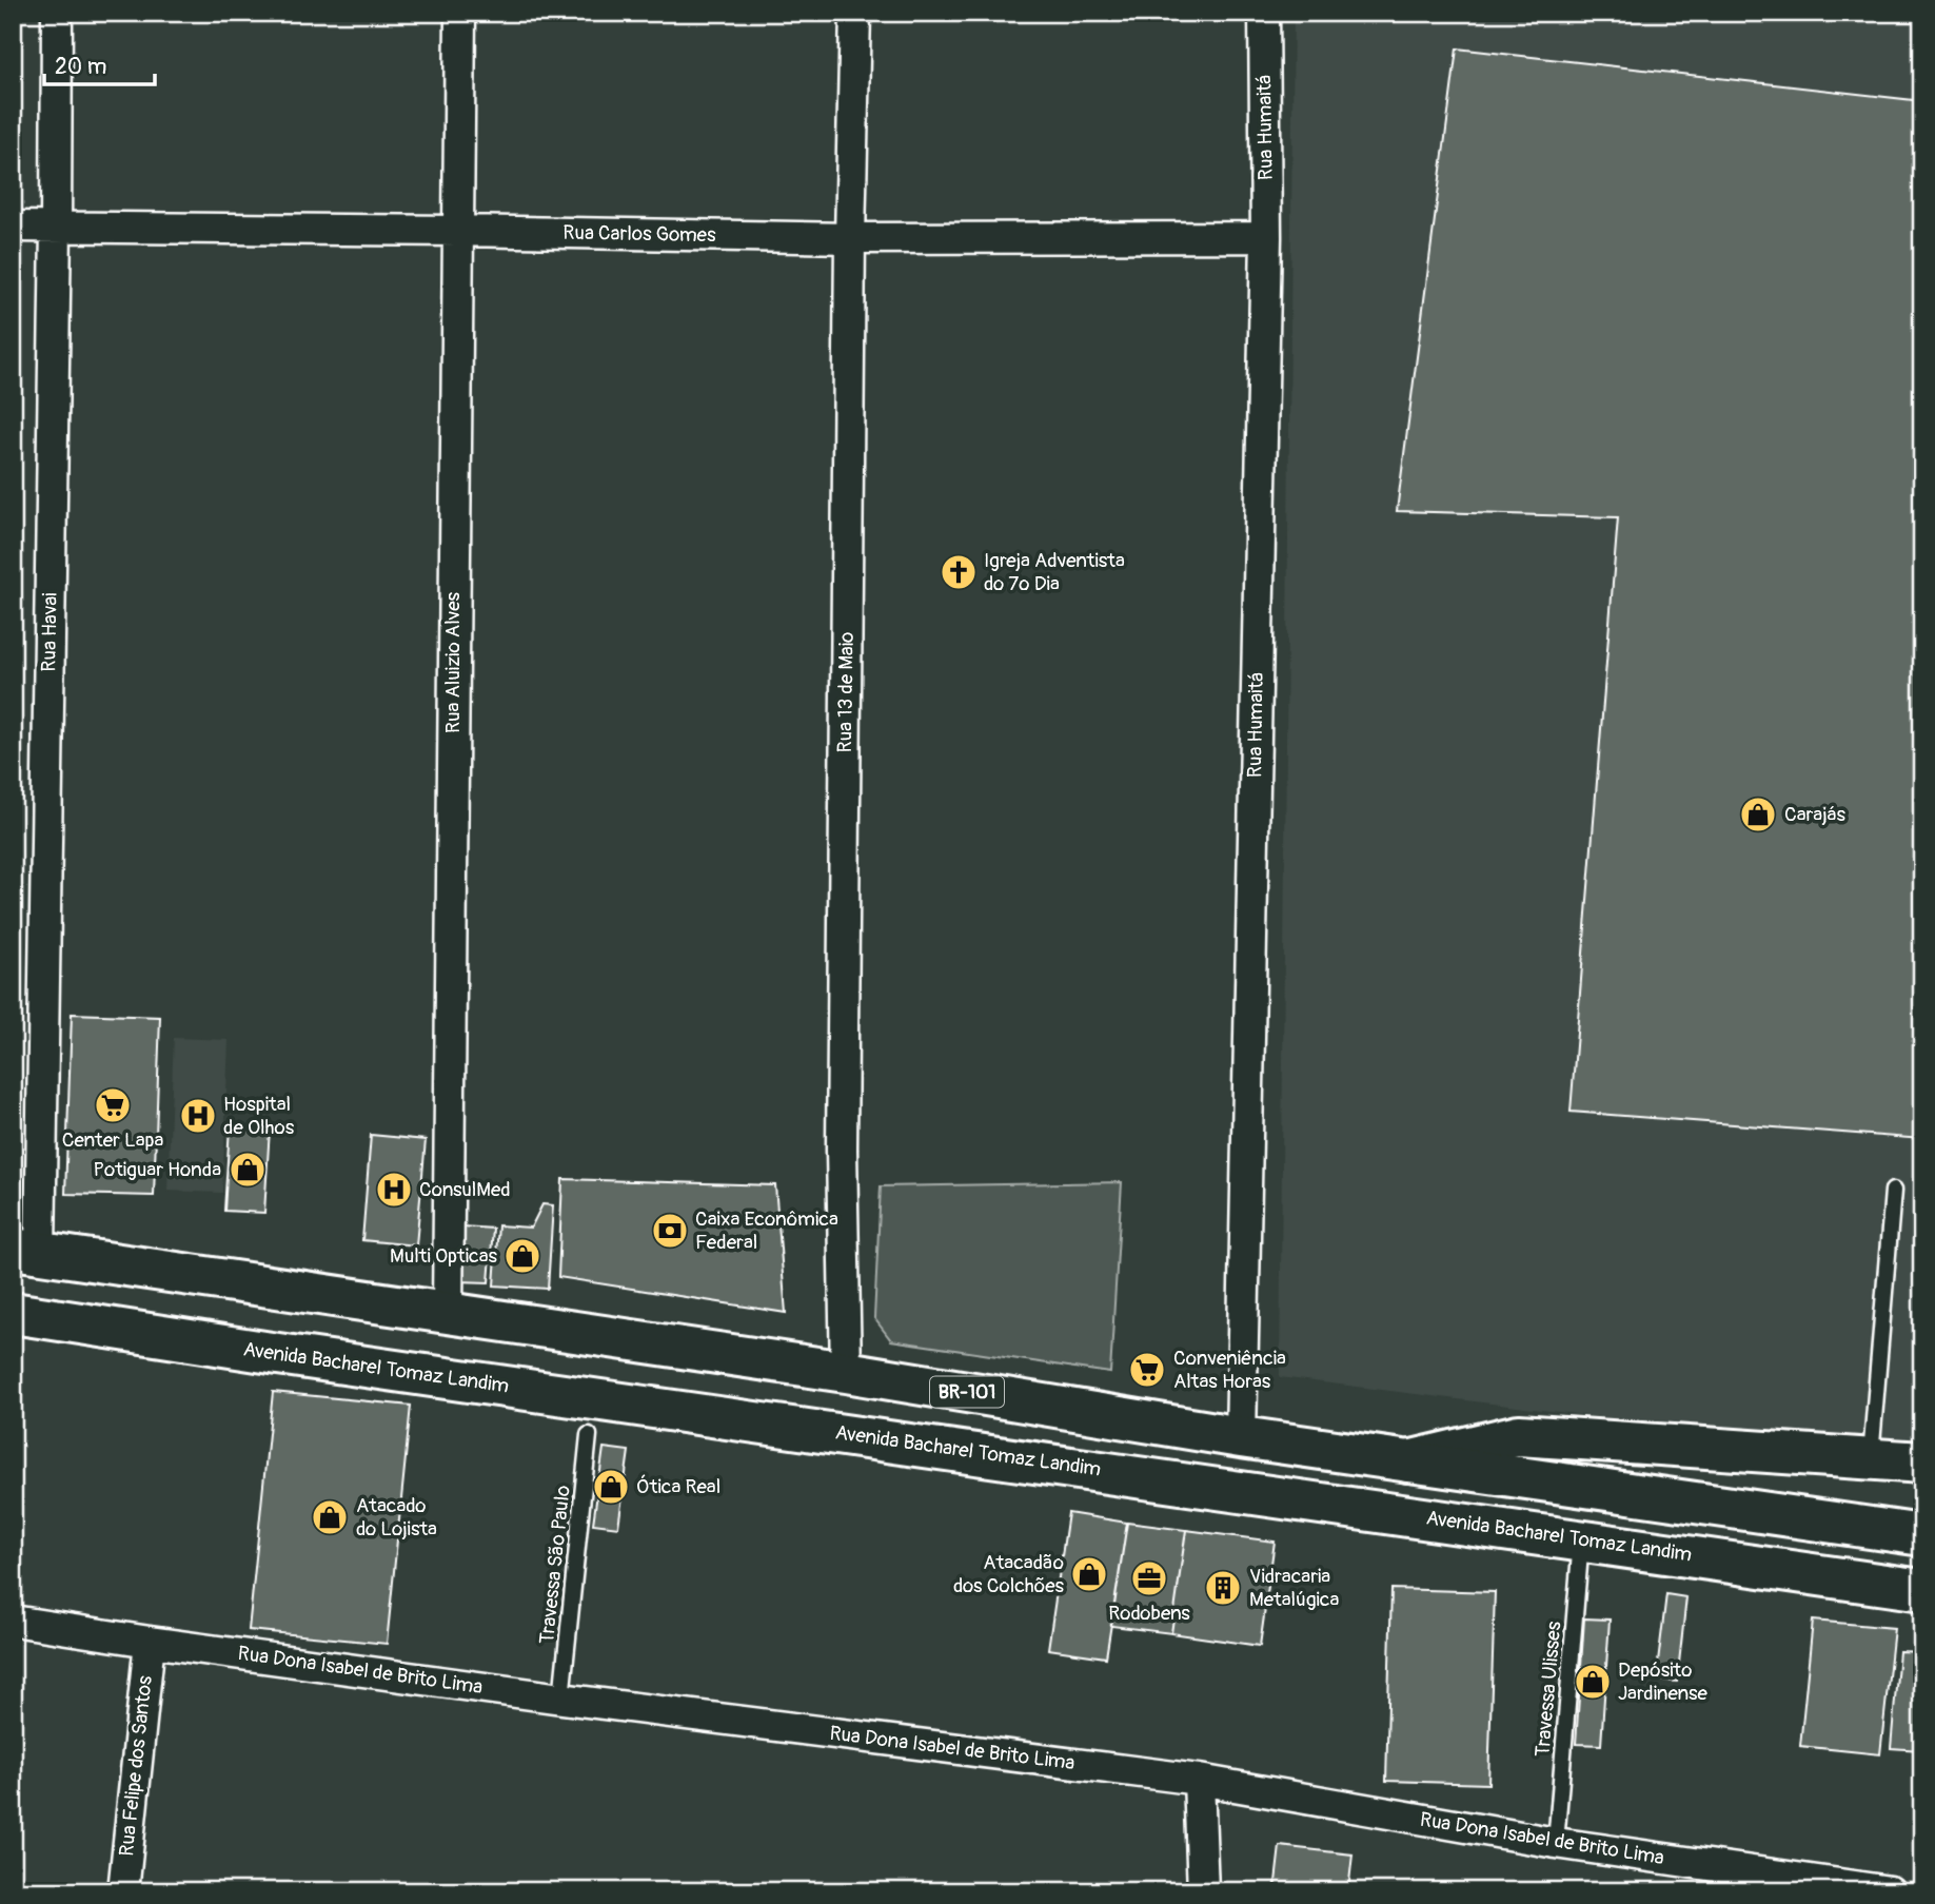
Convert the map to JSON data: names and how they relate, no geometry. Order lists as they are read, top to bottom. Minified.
{"streets":{"main road":["Avenida Bacharel Tomaz Landim","BR-101"],"street":["Rua Humaitá","Rua Carlos Gomes","Rua Havai","Rua Aluizio Alves","Rua 13 de Maio","Rua Dona Isabel de Brito Lima","Rua Felipe dos Santos"],"lane":["Travessa São Paulo","Travessa Ulisses"]},"crossings":[["Rua Humaitá","Rua Carlos Gomes"],["Rua Humaitá","BR-101"],["Rua Carlos Gomes","Rua Havai"],["Rua Carlos Gomes","Rua Aluizio Alves"],["Rua Carlos Gomes","Rua 13 de Maio"],["Rua Havai","BR-101"],["Rua Aluizio Alves","BR-101"],["Rua 13 de Maio","BR-101"],["Avenida Bacharel Tomaz Landim","Travessa Ulisses"],["Travessa São Paulo","Rua Dona Isabel de Brito Lima"],["Rua Dona Isabel de Brito Lima","Travessa Ulisses"],["Rua Dona Isabel de Brito Lima","Rua Felipe dos Santos"]],"places":{"church":["Igreja Adventista do 7º Dia"],"shop":["Carajás","Potiguar Honda","Multi Opticas","Ótica Real","Atacado do Lojista","Atacadão dos Colchões","Depósito Jardinense"],"supermarket":["Center Lapa","Conveniência Altas Horas"],"hospital":["Hospital de Olhos","ConsulMed"],"bank":["Caixa Econômica Federal"],"office":["Rodobens"],"building":["Vidracaria Metalúgica"]},"scale_bar":"20 m"}
